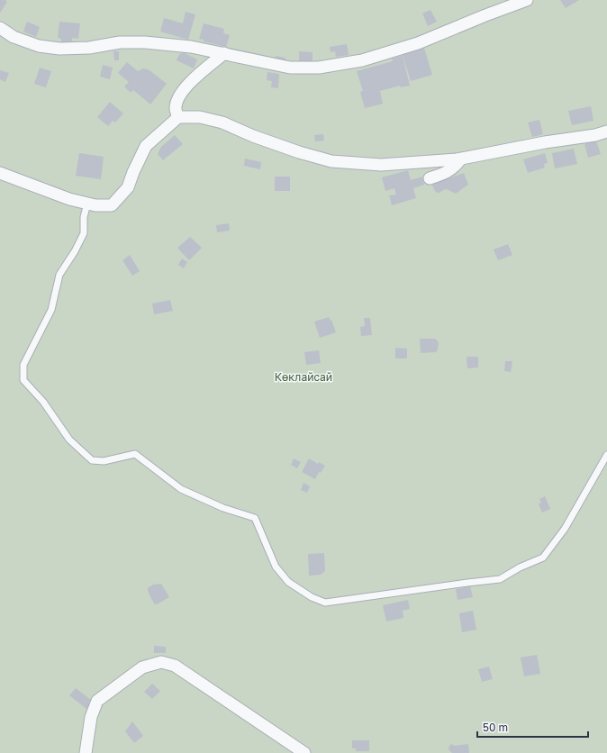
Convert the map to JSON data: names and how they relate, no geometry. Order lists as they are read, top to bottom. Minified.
{"parks":["Көклайсай"],"scale_bar":"50 m"}
